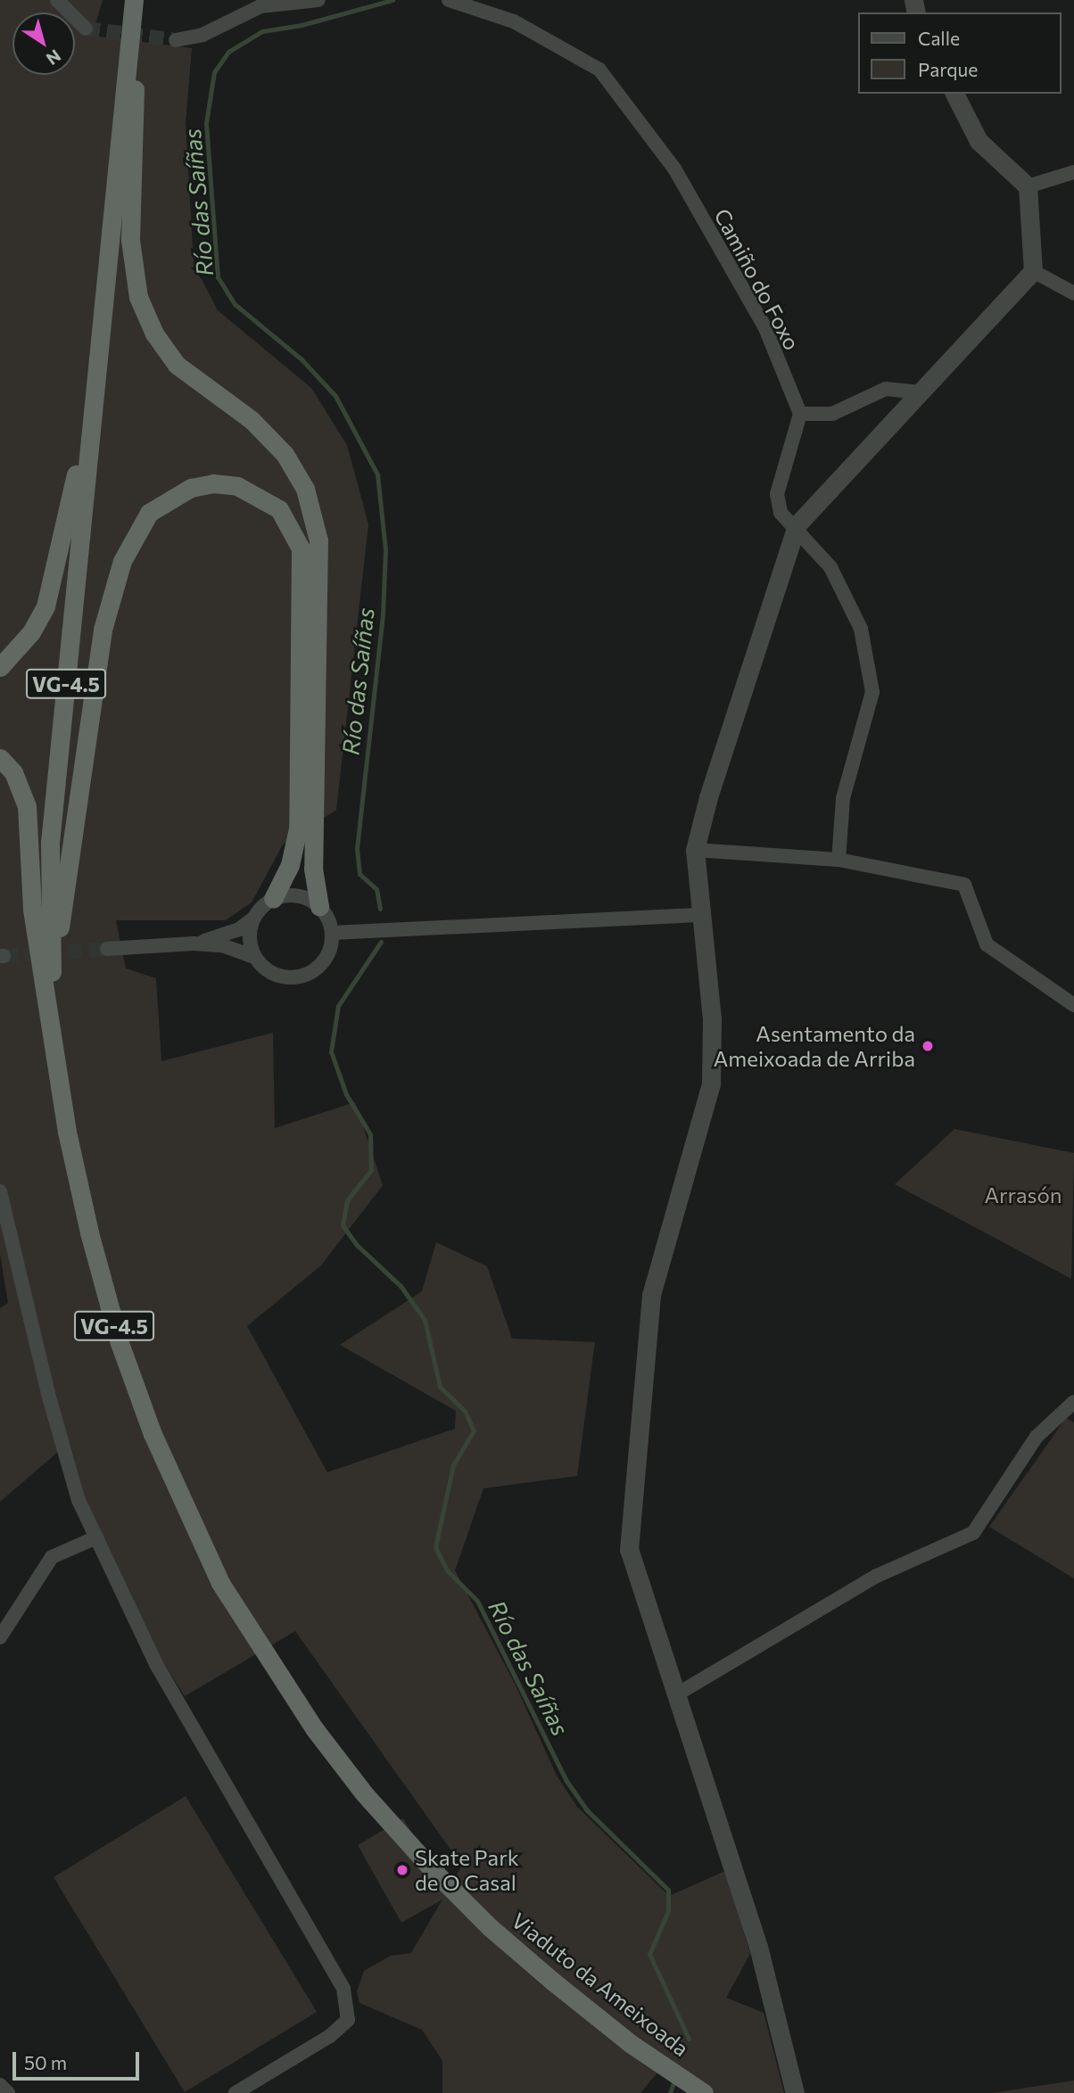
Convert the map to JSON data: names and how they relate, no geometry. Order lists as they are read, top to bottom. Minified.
{"streets":{"highway":["VG-4.5","Viaduto da Ameixoada"],"street":["Camiño do Foxo"]},"crossings":[["VG-4.5","Viaduto da Ameixoada"]],"water":["Río das Saíñas"],"parks":["Arrasón"],"places":["Asentamento da Ameixoada de Arriba","Skate Park de O Casal"],"legend":["Calle","Parque"],"scale_bar":"50 m","north":"bottom right"}
